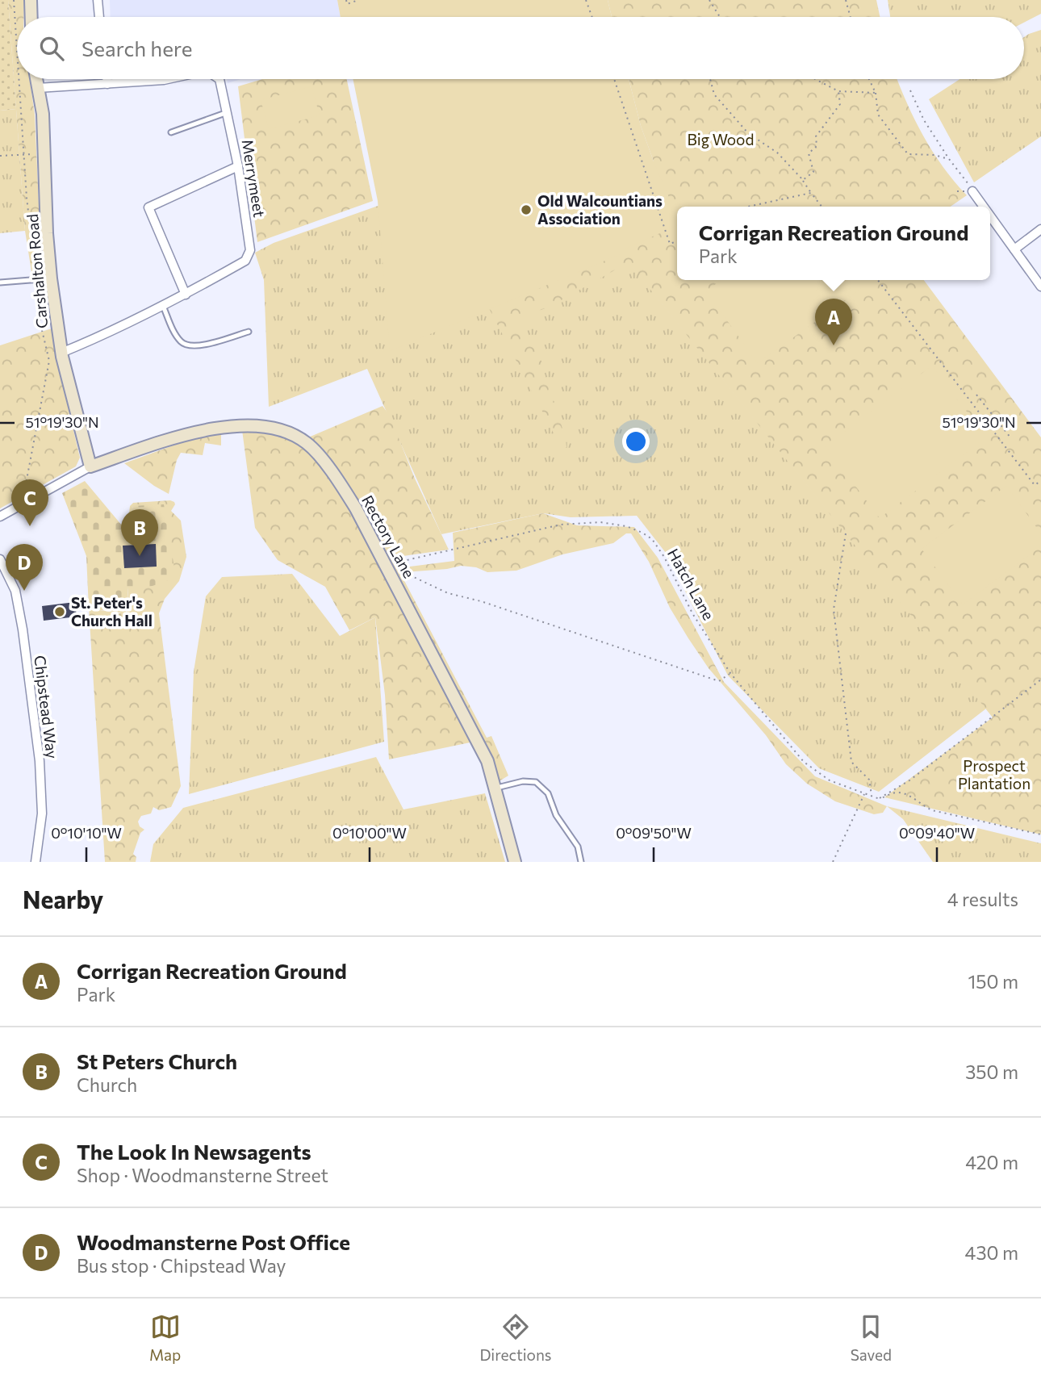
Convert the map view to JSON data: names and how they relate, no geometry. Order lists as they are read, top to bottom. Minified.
{"streets":{"main road":["Carshalton Road","Rectory Lane"],"street":["Merrymeet","Chipstead Way"],"path":["Hatch Lane"]},"crossings":[["Merrymeet","Carshalton Road"],["Carshalton Road","Rectory Lane"]],"parks":["Big Wood","Prospect Plantation"],"places":["Old Walcountians Association","St. Peter's Church Hall"],"page":{"search":"Search here","popup":["Corrigan Recreation Ground","Park"],"pins":["A","C","B","D"],"heading":["Nearby","4 results"],"list":[{"mark":"A","name":"Corrigan Recreation Ground","note":"Park","value":"150 m"},{"mark":"B","name":"St Peters Church","note":"Church","value":"350 m"},{"mark":"C","name":"The Look In Newsagents","note":"Shop · Woodmansterne Street","value":"420 m"},{"mark":"D","name":"Woodmansterne Post Office","note":"Bus stop · Chipstead Way","value":"430 m"}],"nav":["Map","Directions","Saved"]},"coordinates":["51°19'30\"N","0°10'10\"W","0°10'00\"W","0°09'50\"W","0°09'40\"W"]}
